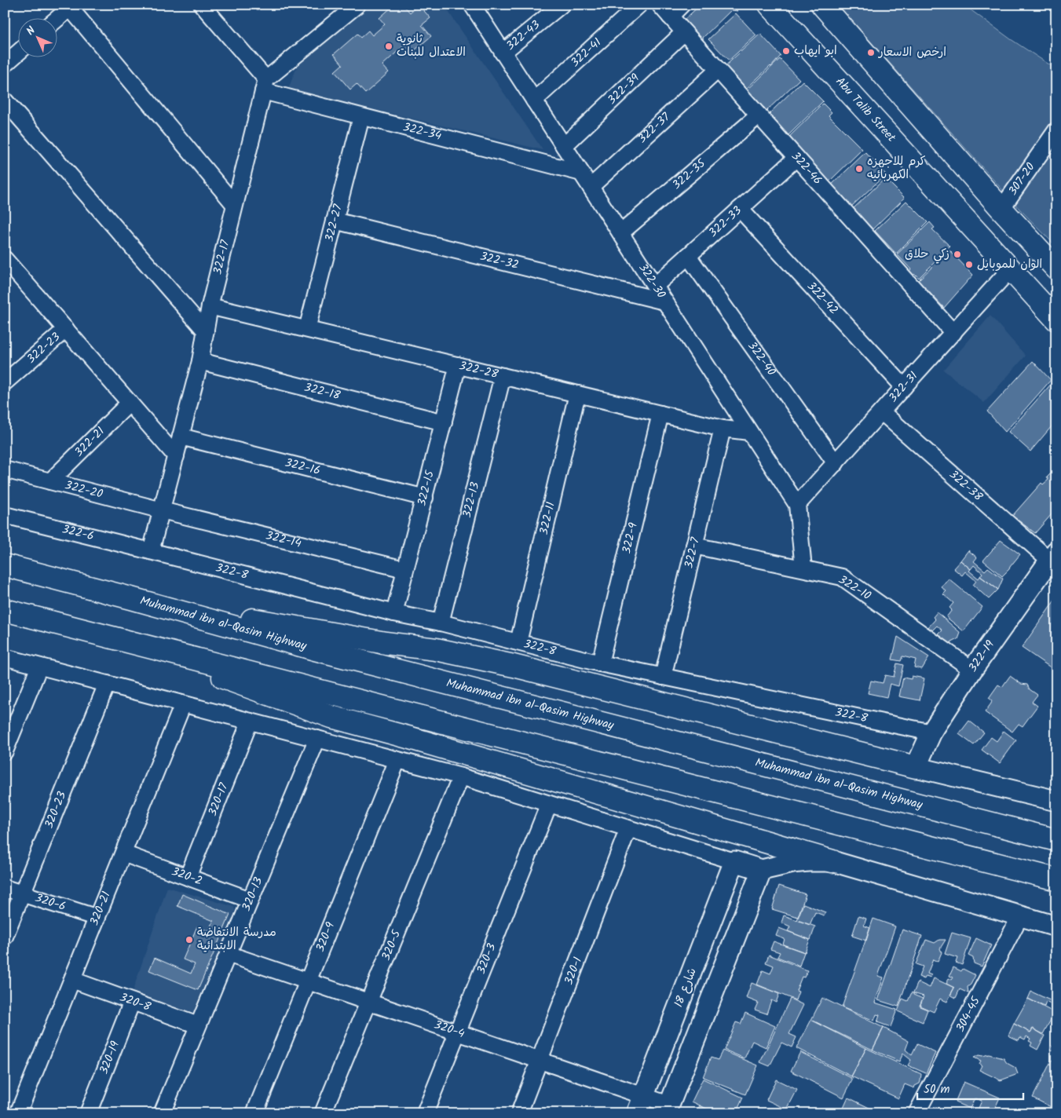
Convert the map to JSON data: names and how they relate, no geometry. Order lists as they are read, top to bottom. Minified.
{"streets":{"main road":["Abu Talib Street","Muhammad ibn al-Qasim Highway"],"street":["322-43","322-41","322-39","322-37","322-34","322-46","322-35","307-20","322-33","322-27","322-17","322-32","322-30","322-42","322-23","322-40","322-28","322-31","322-18","322-21","322-16","322-38","322-15","322-20","322-13","322-11","322-6","322-9","322-14","322-7","322-8","322-10","322-19","320-17","320-23","320-2","320-13","320-6","320-21","320-9","320-5","320-3","320-1","شارع 18","320-8","304-45","320-4","320-19"]},"crossings":[["322-43","322-30"],["322-41","322-30"],["322-39","322-46"],["322-39","322-30"],["Abu Talib Street","322-31"],["322-37","322-46"],["322-37","322-30"],["322-34","322-27"],["322-34","322-17"],["322-34","322-30"],["322-46","322-35"],["322-46","322-33"],["322-46","322-31"],["322-35","322-30"],["322-33","322-30"],["322-33","322-42"],["322-33","322-40"],["322-27","322-32"],["322-27","322-28"],["322-17","322-28"],["322-17","322-18"],["322-17","322-16"],["322-17","322-20"],["322-17","322-6"],["322-17","322-14"],["322-17","322-8"],["322-32","322-30"],["322-30","322-28"],["322-30","322-31"],["322-30","322-10"],["322-42","322-31"],["322-40","322-31"],["322-28","322-15"],["322-28","322-13"],["322-28","322-11"],["322-28","322-9"],["322-28","322-7"],["322-31","322-38"],["322-18","322-15"],["322-21","322-20"],["322-16","322-15"],["322-38","322-19"],["322-15","322-14"],["322-15","322-8"],["322-20","322-14"],["322-13","322-8"],["322-11","322-8"],["322-6","322-8"],["322-9","322-8"],["322-7","322-8"],["322-7","322-10"],["322-8","322-19"],["322-10","322-19"],["320-17","320-2"],["320-23","320-6"],["320-2","320-13"],["320-2","320-21"],["320-13","320-8"],["320-13","320-4"],["320-6","320-21"],["320-21","320-8"],["320-9","320-4"],["320-5","320-4"],["320-3","320-4"],["320-1","320-4"],["شارع 18","320-4"],["320-8","320-19"]],"places":["ثانوية الاعتدال للبنات","ابو ايهاب","ارخص الاسعار","كرم للاجهزه الكهربائيه","زكي حلاق","الوان للموبايل","مدرسة الانتفاضة الابتدائية"],"scale_bar":"50 m","north":"top left"}
